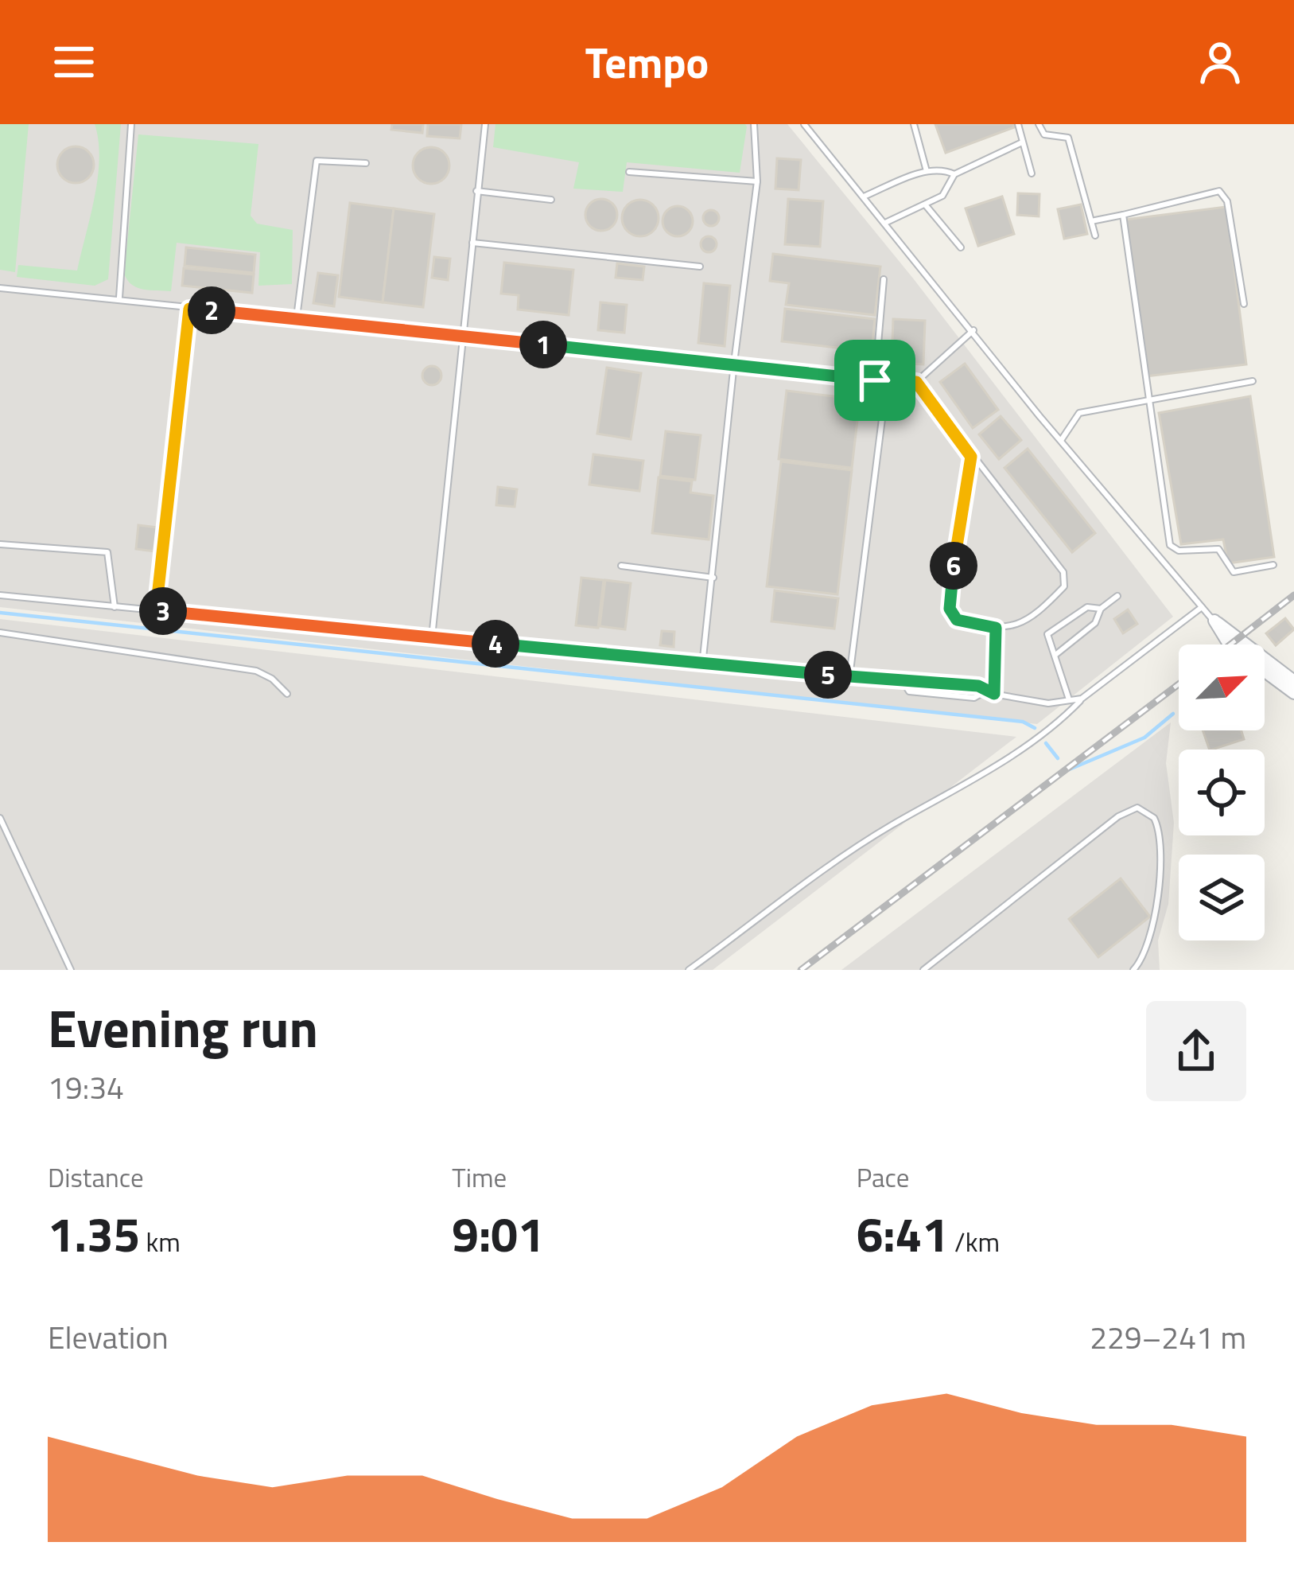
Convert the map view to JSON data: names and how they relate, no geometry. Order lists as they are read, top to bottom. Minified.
{"north":"top right","page":{"header":"Tempo","pins":["2","1","6","3","4","5"],"heading":["Evening run","19:34"],"stats":[["Distance","1.35 km"],["Time","9:01"],["Pace","6:41 /km"]],"chart":["Elevation","229–241 m"]}}
